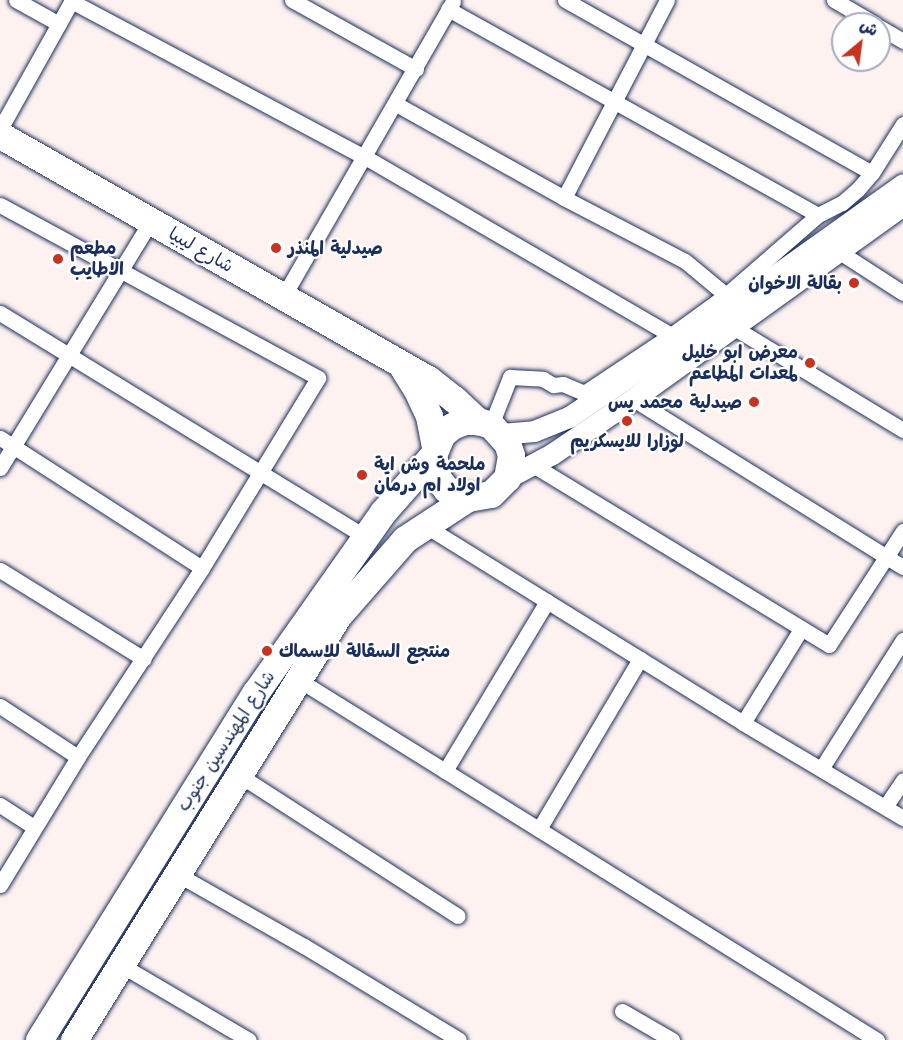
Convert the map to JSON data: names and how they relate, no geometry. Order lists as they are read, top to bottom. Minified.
{"streets":{"highway":["شارع ليبيا","شارع المهندسين جنوب"]},"crossings":[["شارع ليبيا","شارع المهندسين جنوب"]],"places":["صيدلية المنذر","مطعم الاطايب","بقالة الاخوان","معرض ابو خليل لمعدات المطاعم","صيدلية محمد يس","لوزارا للايسكريم","ملحمة وش اية اولاد ام درمان","منتجع السقالة للاسماك"],"north":"top right"}
